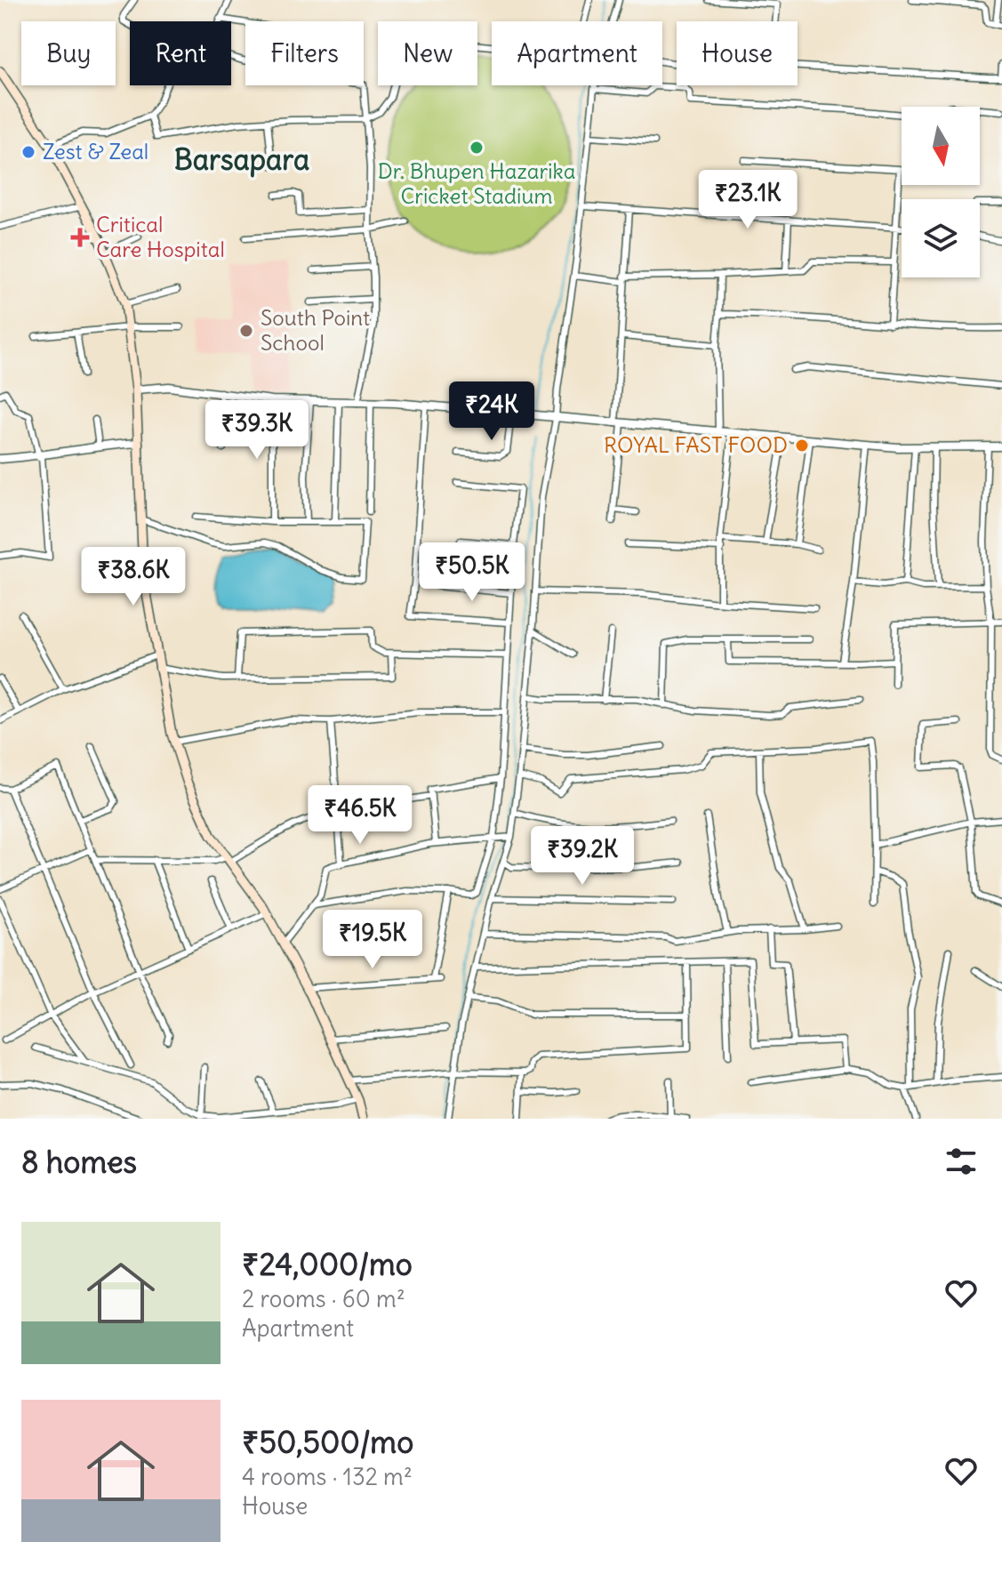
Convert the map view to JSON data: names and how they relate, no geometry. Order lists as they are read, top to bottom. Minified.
{"districts":["Barsapara"],"places":{"other":["Dr. Bhupen Hazarika Cricket Stadium","Zest & Zeal","South Point School","ROYAL FAST FOOD"],"health":["Critical Care Hospital"]},"north":"bottom","page":{"chip":["Buy","Rent","Filters","New","Apartment","House"],"price":["₹23.1K","₹24K","₹39.3K","₹50.5K","₹38.6K","₹46.5K","₹39.2K","₹19.5K"],"heading":"8 homes","list":[{"name":"₹24,000/mo","note":"2 rooms · 60 m² · Apartment"},{"name":"₹50,500/mo","note":"4 rooms · 132 m² · House"}]}}
